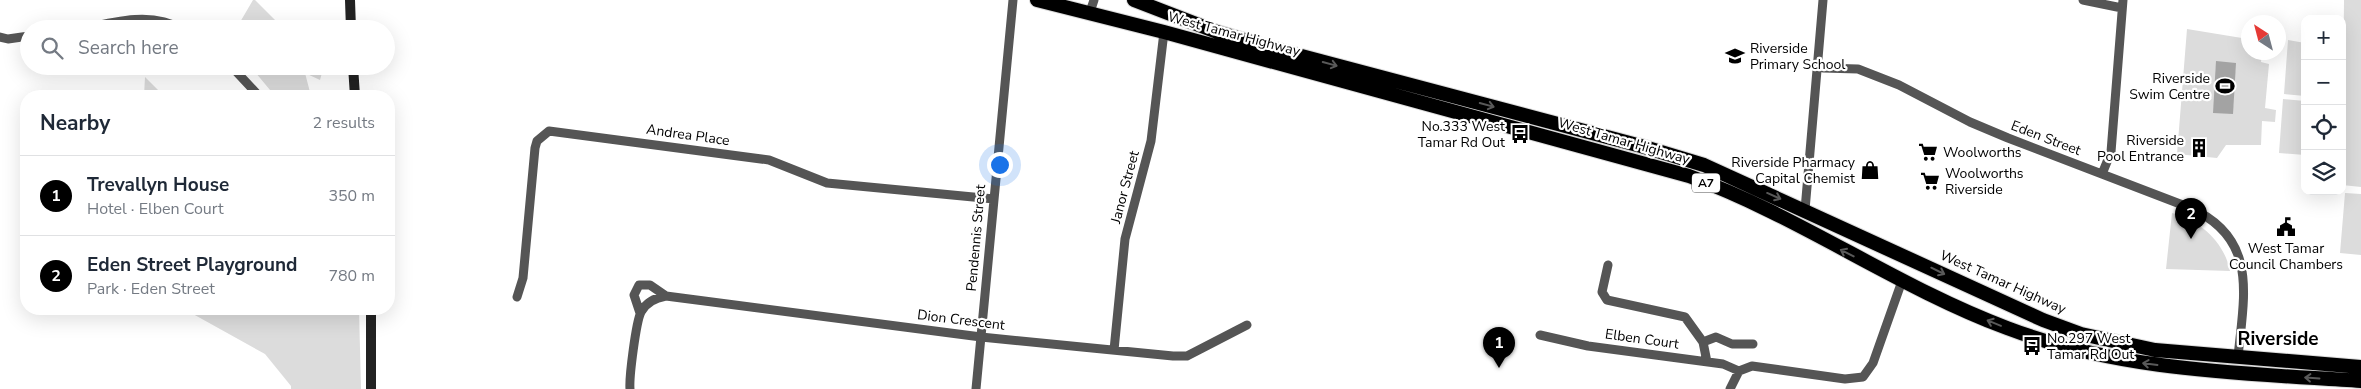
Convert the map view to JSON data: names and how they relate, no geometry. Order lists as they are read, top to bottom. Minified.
{"streets":{"highway":["West Tamar Highway","A7"],"street":["Andrea Place","Eden Street","Janor Street","Pendennis Street","Dion Crescent","Elben Court"]},"crossings":[["West Tamar Highway","Eden Street"],["West Tamar Highway","Janor Street"],["Andrea Place","Pendennis Street"],["Janor Street","Dion Crescent"],["Pendennis Street","Dion Crescent"]],"districts":["Riverside"],"places":{"school or university":["Riverside Primary School"],"sports":["Riverside Swim Centre"],"bus stop":["No.333 West Tamar Rd Out","No.297 West Tamar Rd Out"],"building":["Riverside Pool Entrance"],"supermarket":["Woolworths","Woolworths Riverside"],"shop":["Riverside Pharmacy Capital Chemist"],"public building":["West Tamar Council Chambers"]},"north":"top left","page":{"map_buttons":["+","−"],"search":"Search here","heading":["Nearby","2 results"],"list":[{"mark":"1","name":"Trevallyn House","note":"Hotel · Elben Court","value":"350 m"},{"mark":"2","name":"Eden Street Playground","note":"Park · Eden Street","value":"780 m"}],"pins":["2","1"]}}
